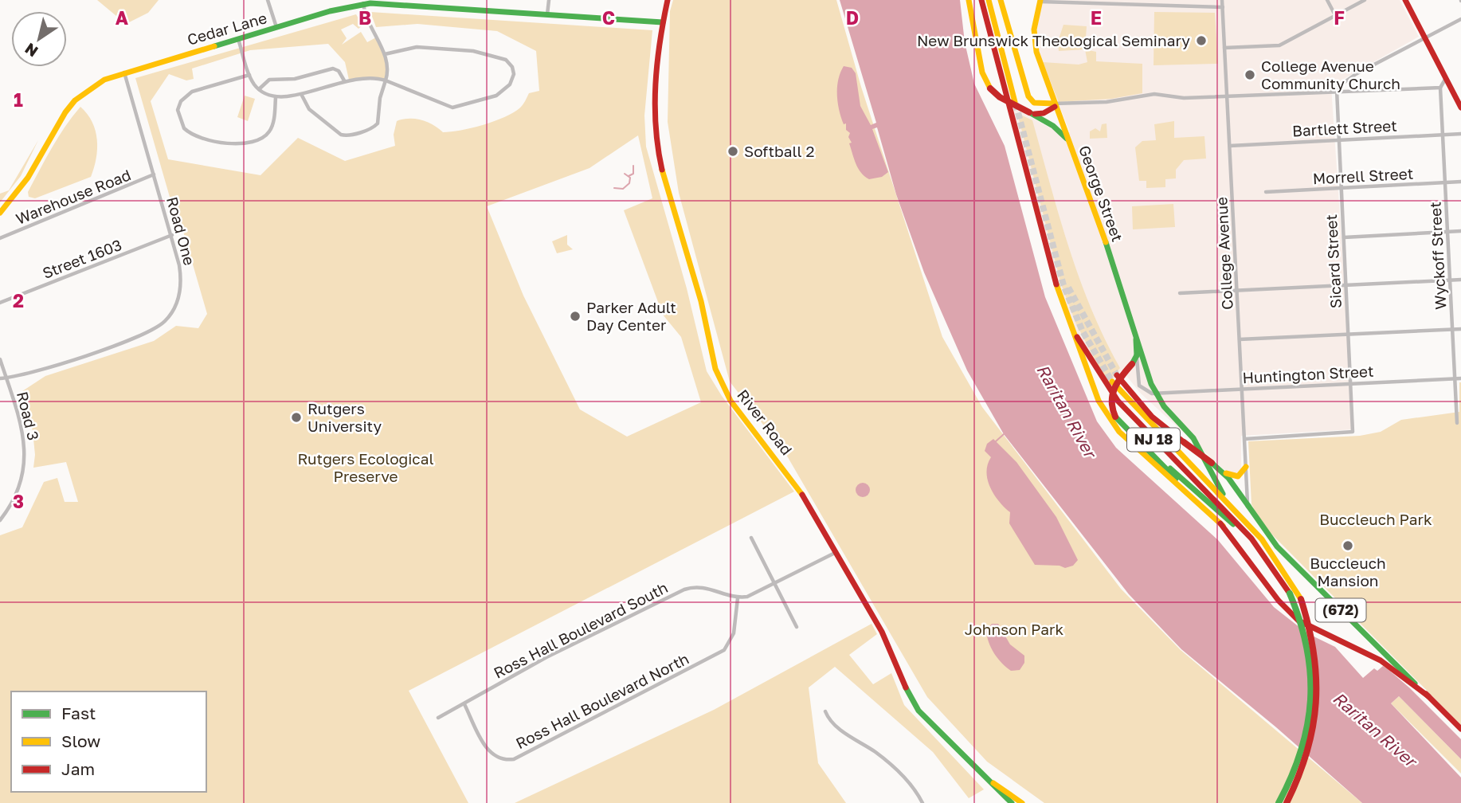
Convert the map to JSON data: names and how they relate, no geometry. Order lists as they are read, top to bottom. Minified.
{"streets":{"main road":["Cedar Lane","George Street","River Road","NJ 18","(672)"],"street":["Bartlett Street","Morrell Street","Warehouse Road","Road One","College Avenue","Wyckoff Street","Street 1603","Sicard Street","Huntington Street","Road 3","Ross Hall Boulevard South","Ross Hall Boulevard North"]},"crossings":[["Cedar Lane","Road One"],["Cedar Lane","River Road"],["Bartlett Street","College Avenue"],["Bartlett Street","Wyckoff Street"],["Bartlett Street","Sicard Street"],["Morrell Street","Wyckoff Street"],["Morrell Street","Sicard Street"],["George Street","Huntington Street"],["George Street","NJ 18"],["Warehouse Road","Road One"],["Road One","Street 1603"],["Road One","Road 3"],["College Avenue","Sicard Street"],["College Avenue","Huntington Street"],["College Avenue","(672)"],["Wyckoff Street","Huntington Street"],["Sicard Street","Huntington Street"],["Ross Hall Boulevard South","Ross Hall Boulevard North"]],"water":["Raritan River"],"parks":["Rutgers Ecological Preserve","Buccleuch Park","Johnson Park"],"places":["New Brunswick Theological Seminary","College Avenue Community Church","Softball 2","Parker Adult Day Center","Rutgers University","Buccleuch Mansion"],"legend":["Fast","Slow","Jam"],"north":"bottom left","grid":{"columns":["A","B","C","D","E","F"],"rows":["1","2","3"]}}
